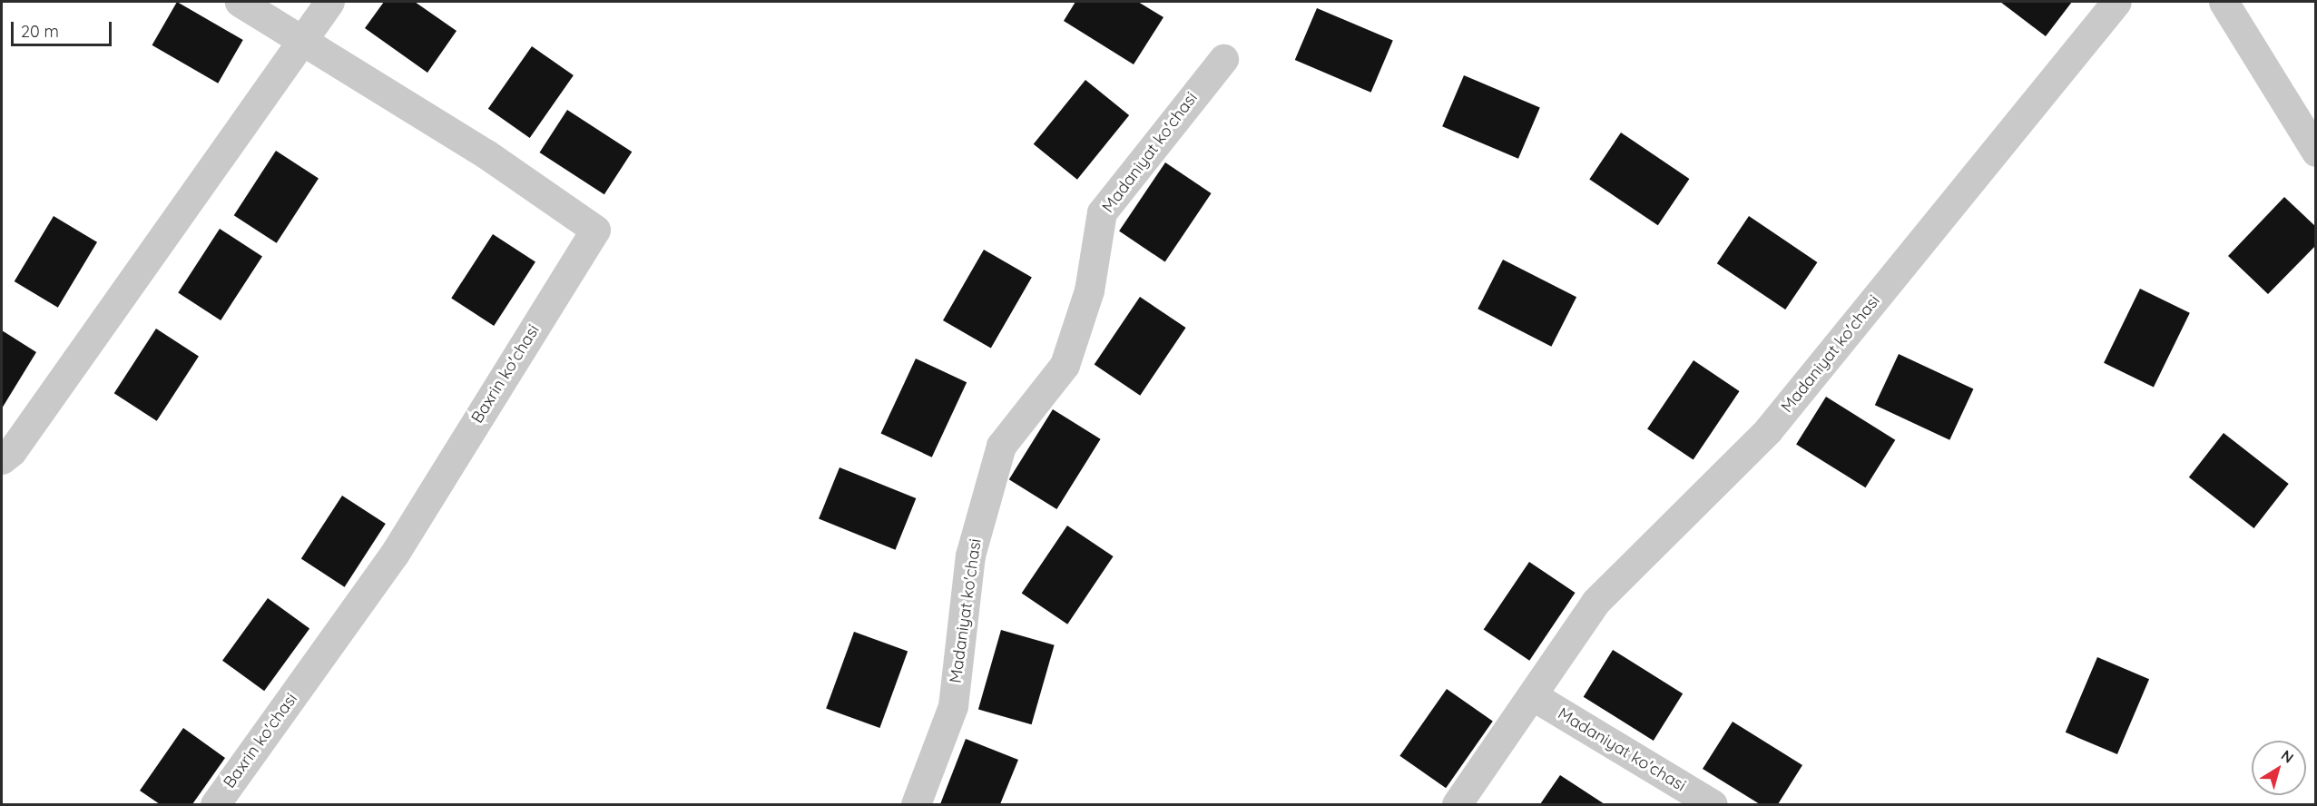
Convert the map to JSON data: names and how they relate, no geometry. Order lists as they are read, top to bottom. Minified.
{"streets":{"street":["Madaniyat ko'chasi","Baxrin ko'chasi"]},"scale_bar":"20 m","north":"top right"}
